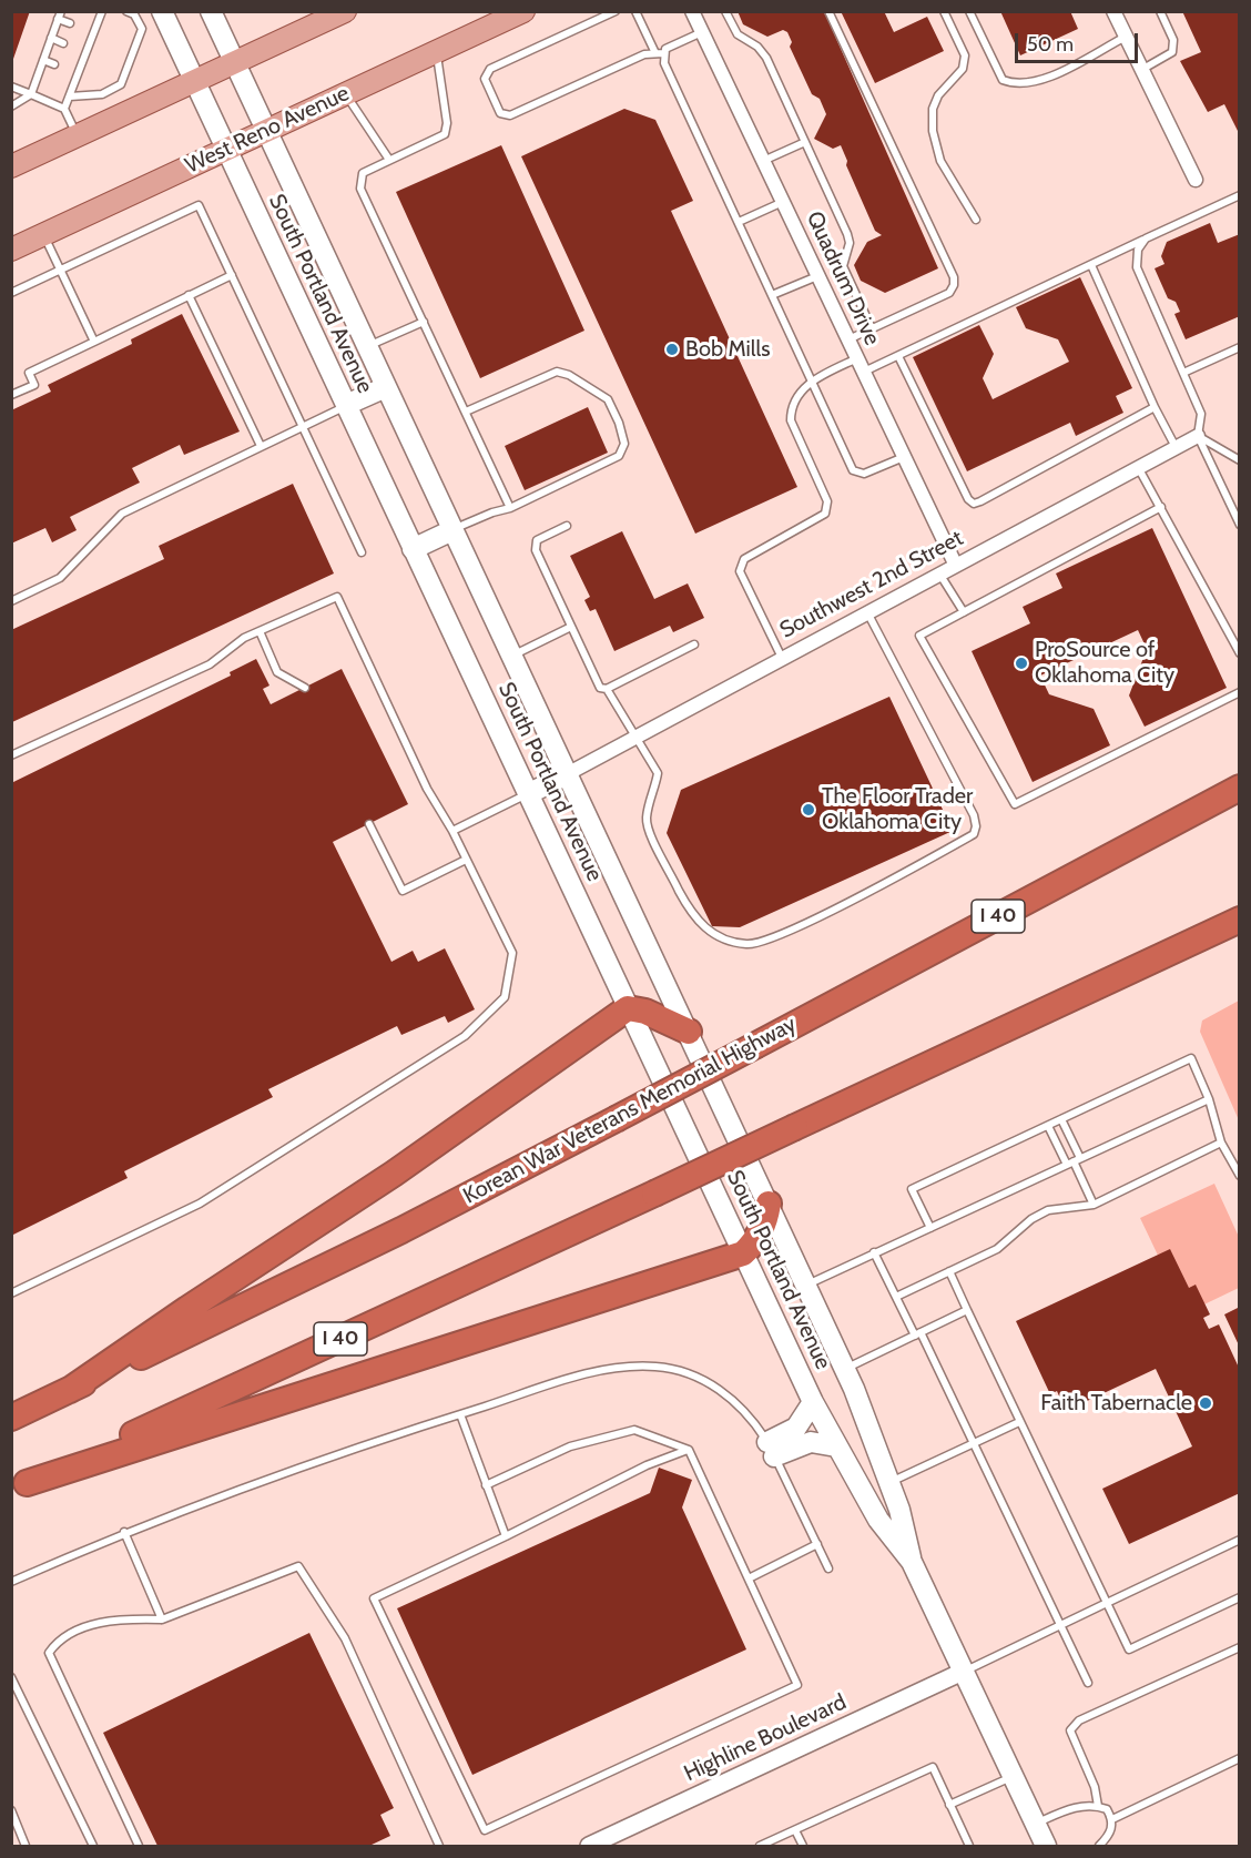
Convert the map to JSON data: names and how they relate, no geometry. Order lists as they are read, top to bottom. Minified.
{"streets":{"highway":["I 40","Korean War Veterans Memorial Highway"],"main road":["West Reno Avenue","South Portland Avenue"],"street":["Quadrum Drive","Southwest 2nd Street","Highline Boulevard"]},"crossings":[["West Reno Avenue","South Portland Avenue"],["Quadrum Drive","Southwest 2nd Street"],["South Portland Avenue","Southwest 2nd Street"],["South Portland Avenue","Highline Boulevard"]],"places":["Bob Mills","ProSource of Oklahoma City","The Floor Trader Oklahoma City","Faith Tabernacle"],"scale_bar":"50 m"}
